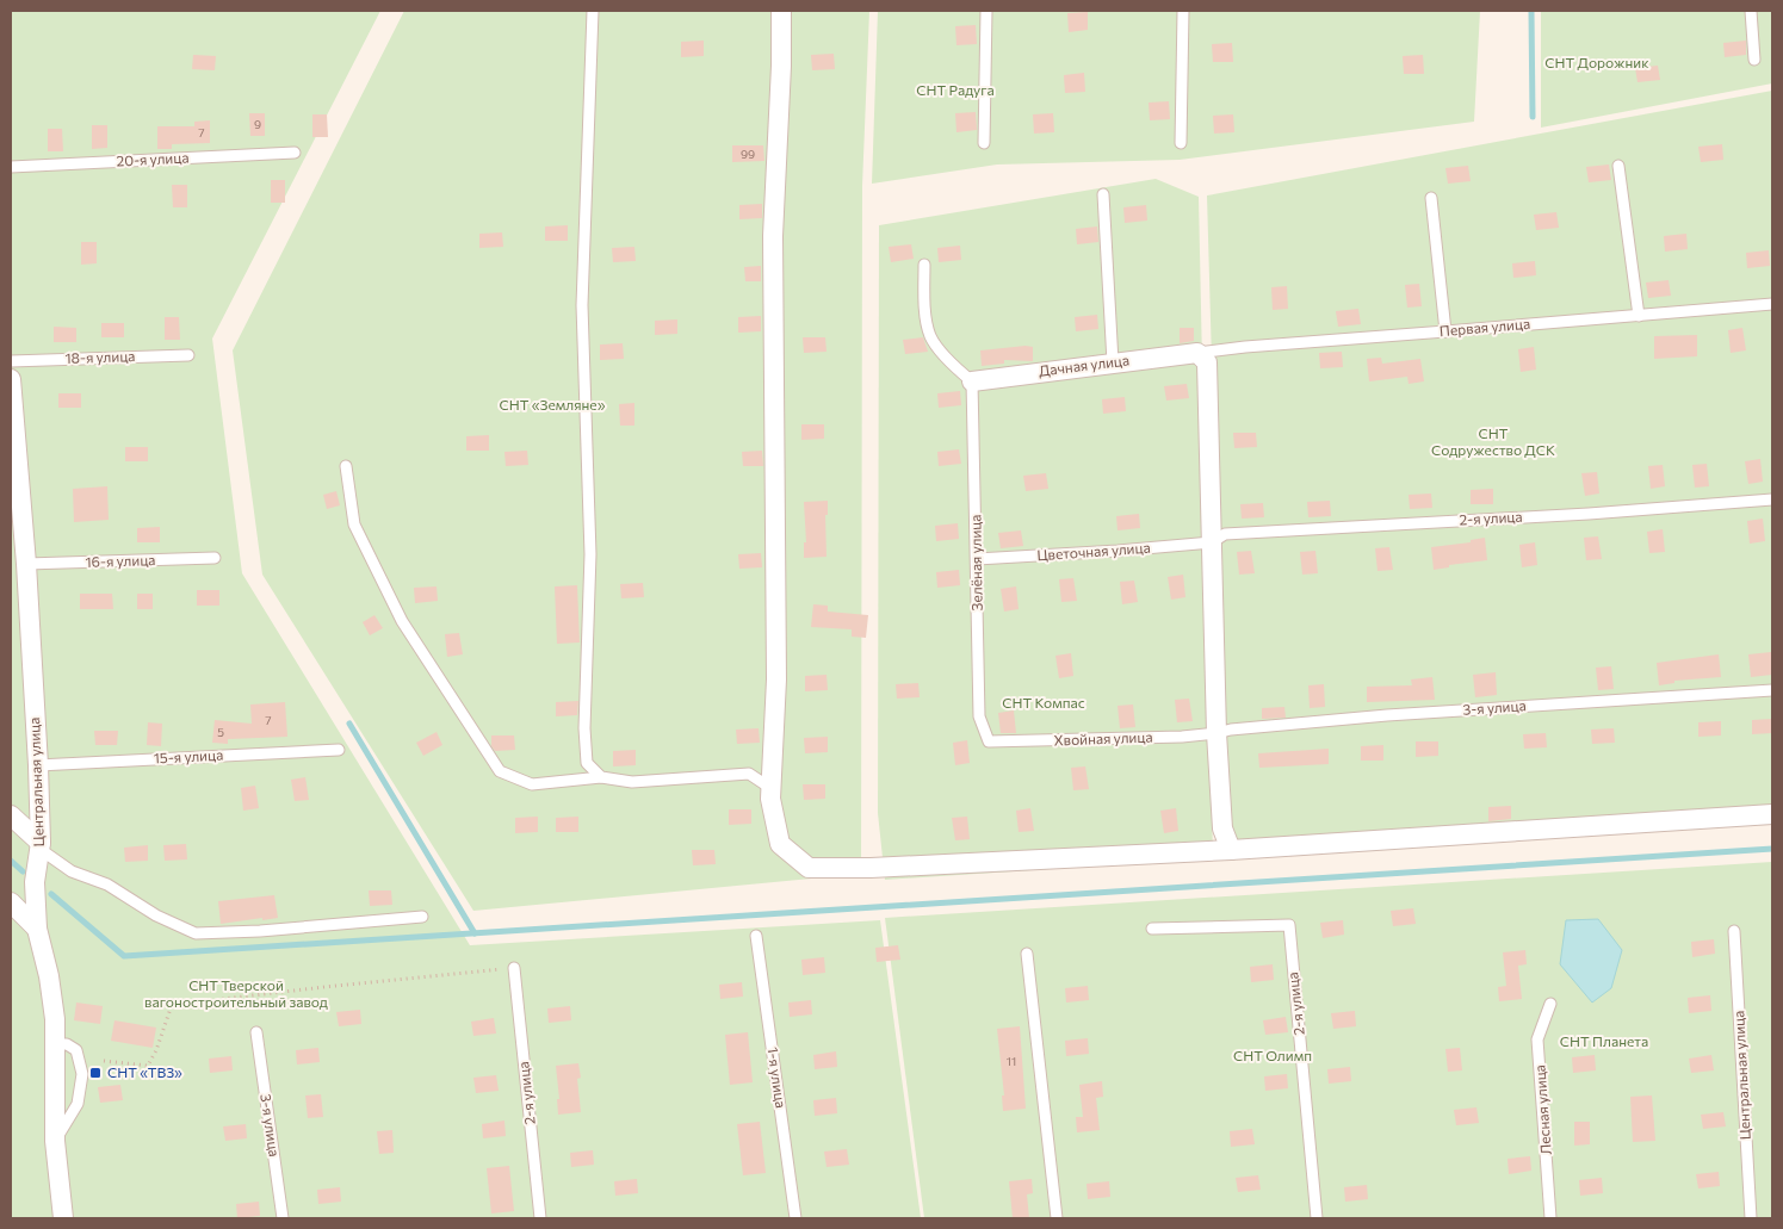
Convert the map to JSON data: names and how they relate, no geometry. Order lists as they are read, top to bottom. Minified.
{"streets":{"street":["Дачная улица","Центральная улица"],"lane":["20-я улица","Первая улица","18-я улица","2-я улица","Цветочная улица","16-я улица","Зелёная улица","3-я улица","Хвойная улица","15-я улица","1-я улица","Лесная улица"]},"crossings":[["Первая улица","Дачная улица"],["Дачная улица","Зелёная улица"],["2-я улица","Цветочная улица"],["Цветочная улица","Зелёная улица"],["16-я улица","Центральная улица"],["Зелёная улица","Хвойная улица"],["3-я улица","Хвойная улица"],["15-я улица","Центральная улица"]],"parks":["СНТ Дорожник","СНТ Радуга","СНТ «Земляне»","СНТ Содружество ДСК","СНТ Компас","СНТ Тверской вагоностроительный завод","СНТ Планета","СНТ Олимп"],"places":{"transit":["СНТ «ТВЗ»"]},"house_numbers":["9","7","99","7","5","11"]}
